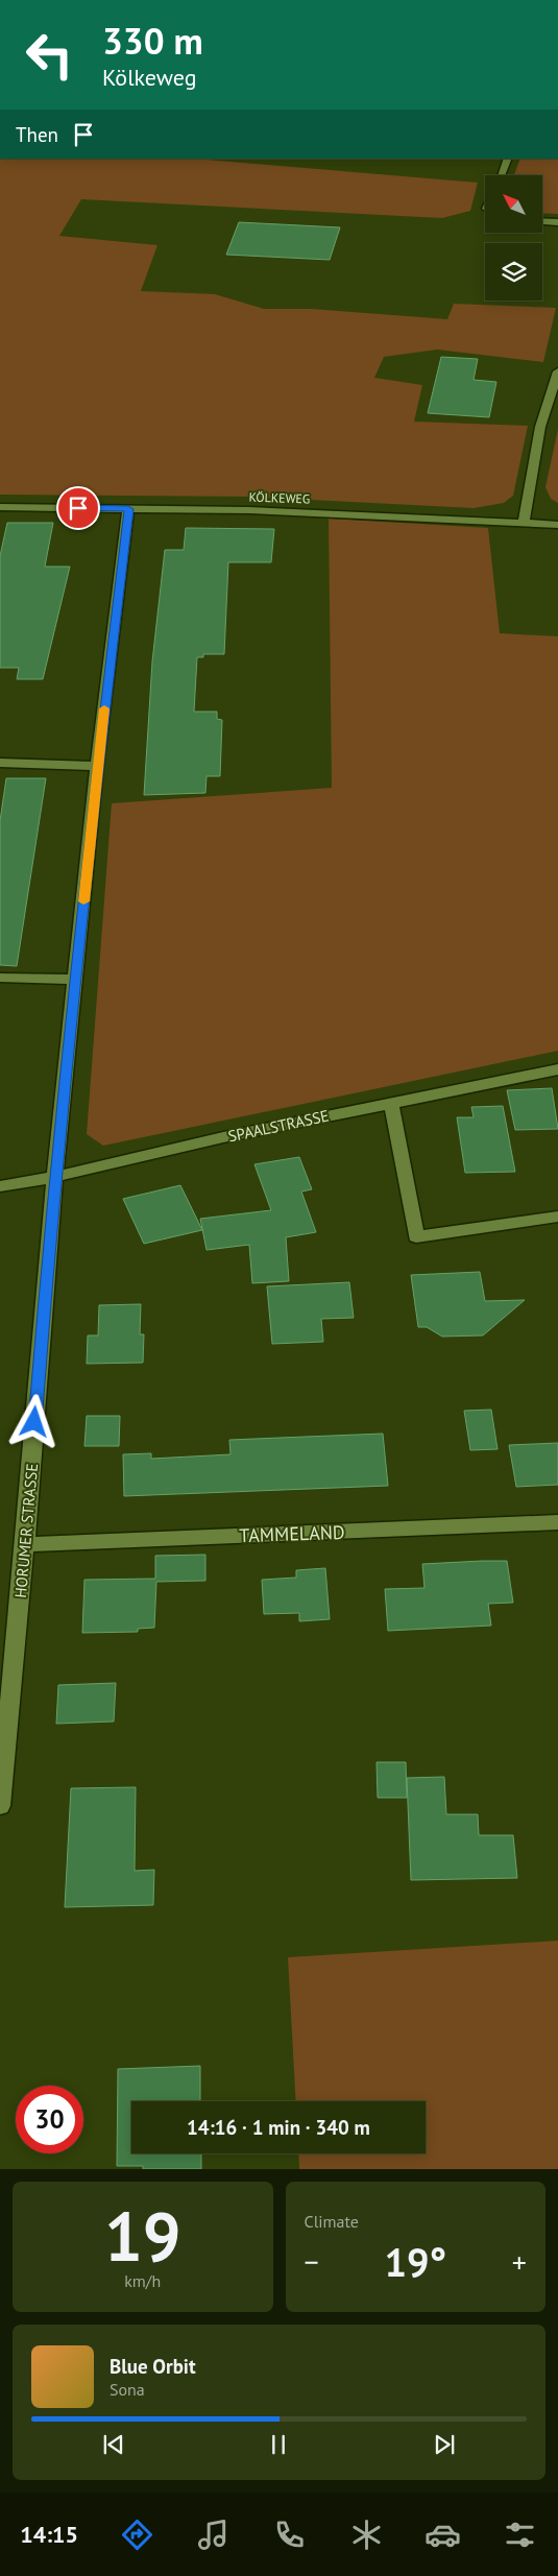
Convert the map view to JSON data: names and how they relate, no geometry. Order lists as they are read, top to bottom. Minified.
{"streets":{"street":["KÖLKEWEG","SPAALSTRASSE","HORUMER STRASSE","TAMMELAND"]},"crossings":[["KÖLKEWEG","HORUMER STRASSE"],["SPAALSTRASSE","HORUMER STRASSE"],["HORUMER STRASSE","TAMMELAND"]],"north":"top left","page":{"turn":["330 m","Kölkeweg"],"then":"Then","limit":"30","trip":"14:16 · 1 min · 340 m","tile":[["19","km/h"],"Climate"],"heat":["−","19°","+"],"song":["Blue Orbit","Sona"],"tabs":"14:15"}}
